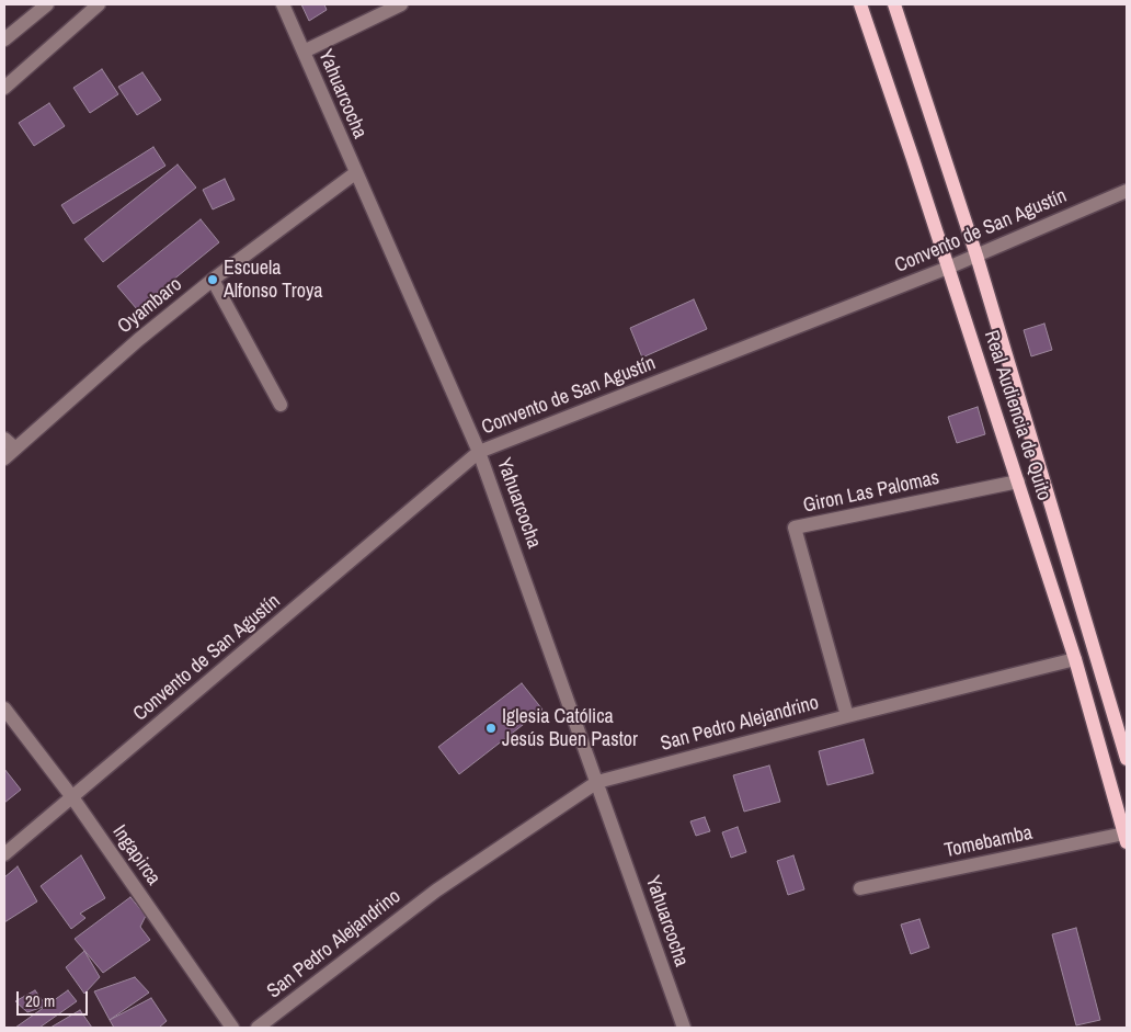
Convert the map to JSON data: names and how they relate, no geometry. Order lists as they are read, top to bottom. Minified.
{"streets":{"main road":["Real Audiencia de Quito"],"street":["Yahuarcocha","Convento de San Agustín","Oyambaro","Giron Las Palomas","San Pedro Alejandrino","Tomebamba","Ingapirca"]},"crossings":[["Yahuarcocha","Convento de San Agustín"],["Yahuarcocha","Oyambaro"],["Yahuarcocha","San Pedro Alejandrino"],["Convento de San Agustín","Real Audiencia de Quito"],["Convento de San Agustín","Ingapirca"],["Real Audiencia de Quito","Giron Las Palomas"],["Real Audiencia de Quito","San Pedro Alejandrino"],["Real Audiencia de Quito","Tomebamba"],["Giron Las Palomas","San Pedro Alejandrino"]],"places":["Escuela Alfonso Troya","Iglesia Católica Jesús Buen Pastor"],"scale_bar":"20 m"}
